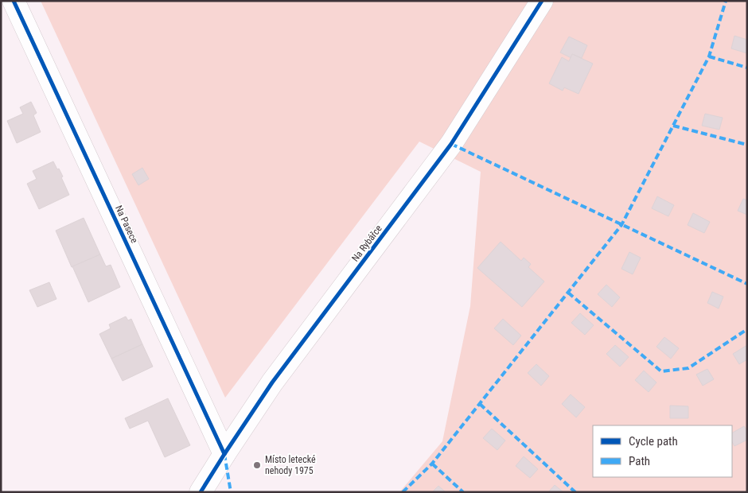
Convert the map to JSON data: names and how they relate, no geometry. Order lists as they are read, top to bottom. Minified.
{"streets":{"street":["Na Pasece","Na Rybářce"]},"crossings":[["Na Pasece","Na Rybářce"]],"places":["Místo letecké nehody 1975"],"legend":["Cycle path","Path"]}
